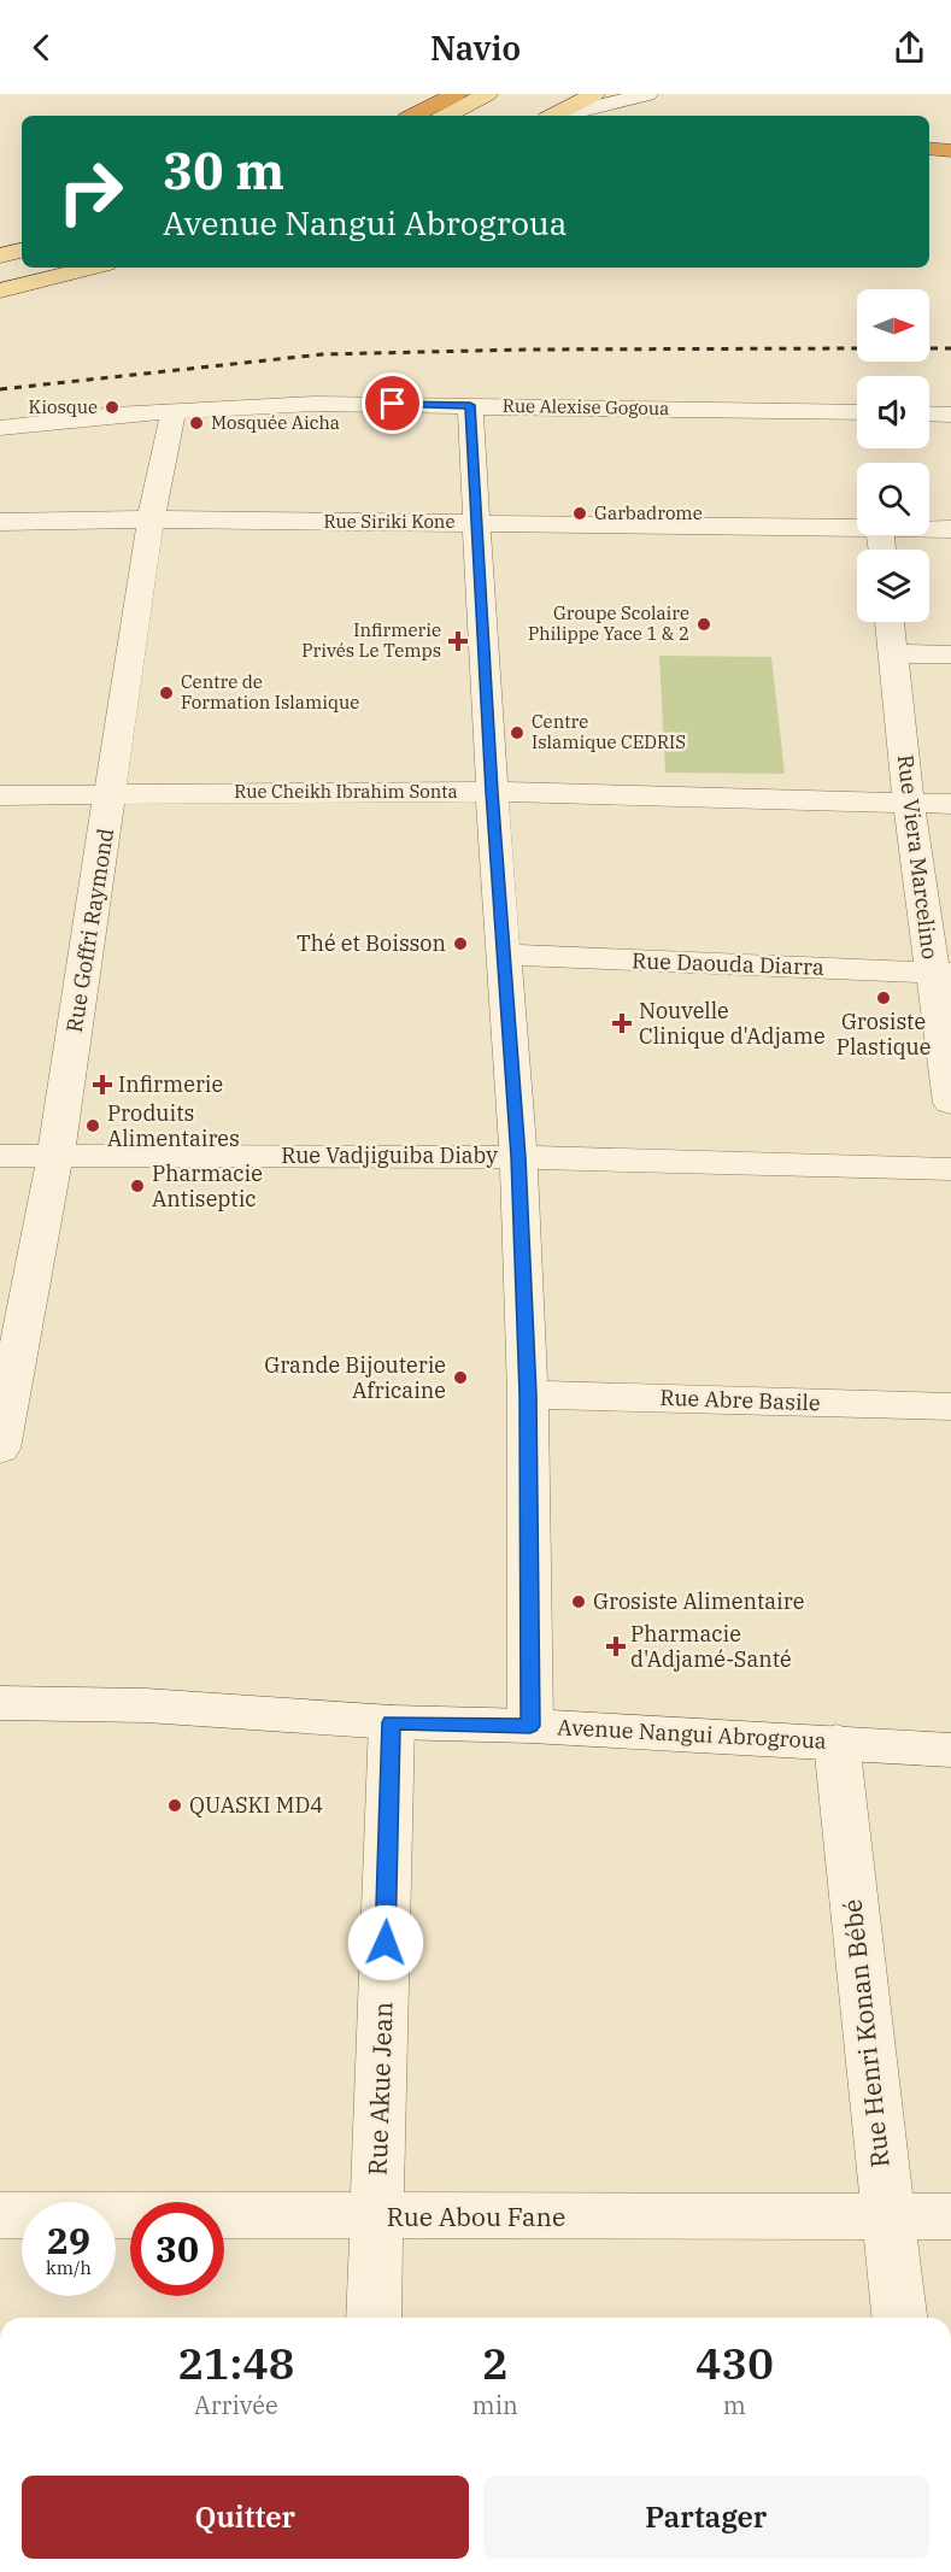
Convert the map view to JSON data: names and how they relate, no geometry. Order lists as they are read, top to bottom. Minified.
{"streets":{"street":["Rue Alexise Gogoua","Rue Siriki Kone","Rue Cheikh Ibrahim Sonta","Rue Viera Marcelino","Rue Goffri Raymond","Rue Daouda Diarra","Rue Vadjiguiba Diaby","Rue Abre Basile","Avenue Nangui Abrogroua","Rue Henri Konan Bébé","Rue Akue Jean","Rue Abou Fane"]},"crossings":[["Rue Alexise Gogoua","Rue Goffri Raymond"],["Rue Siriki Kone","Rue Goffri Raymond"],["Rue Cheikh Ibrahim Sonta","Rue Viera Marcelino"],["Rue Cheikh Ibrahim Sonta","Rue Goffri Raymond"],["Rue Viera Marcelino","Rue Daouda Diarra"],["Rue Goffri Raymond","Rue Vadjiguiba Diaby"],["Avenue Nangui Abrogroua","Rue Henri Konan Bébé"],["Avenue Nangui Abrogroua","Rue Akue Jean"],["Rue Henri Konan Bébé","Rue Abou Fane"],["Rue Akue Jean","Rue Abou Fane"]],"places":{"other":["Kiosque","Mosquée Aicha","Garbadrome","Groupe Scolaire Philippe Yace 1 & 2","Centre de Formation Islamique","Centre Islamique CEDRIS","Thé et Boisson","Grosiste Plastique","Produits Alimentaires","Pharmacie Antiseptic","Grande Bijouterie Africaine","Grosiste Alimentaire","QUASKI MD4"],"health":["Infirmerie Privés Le Temps","Nouvelle Clinique d'Adjame","Infirmerie","Pharmacie d'Adjamé-Santé"]},"north":"right","page":{"header":"Navio","turn":["30 m","Avenue Nangui Abrogroua"],"speed":"29 km/h","limit":"30","eta":["21:48","Arrivée","2","min","430","m"],"buttons":["Quitter","Partager"]}}
